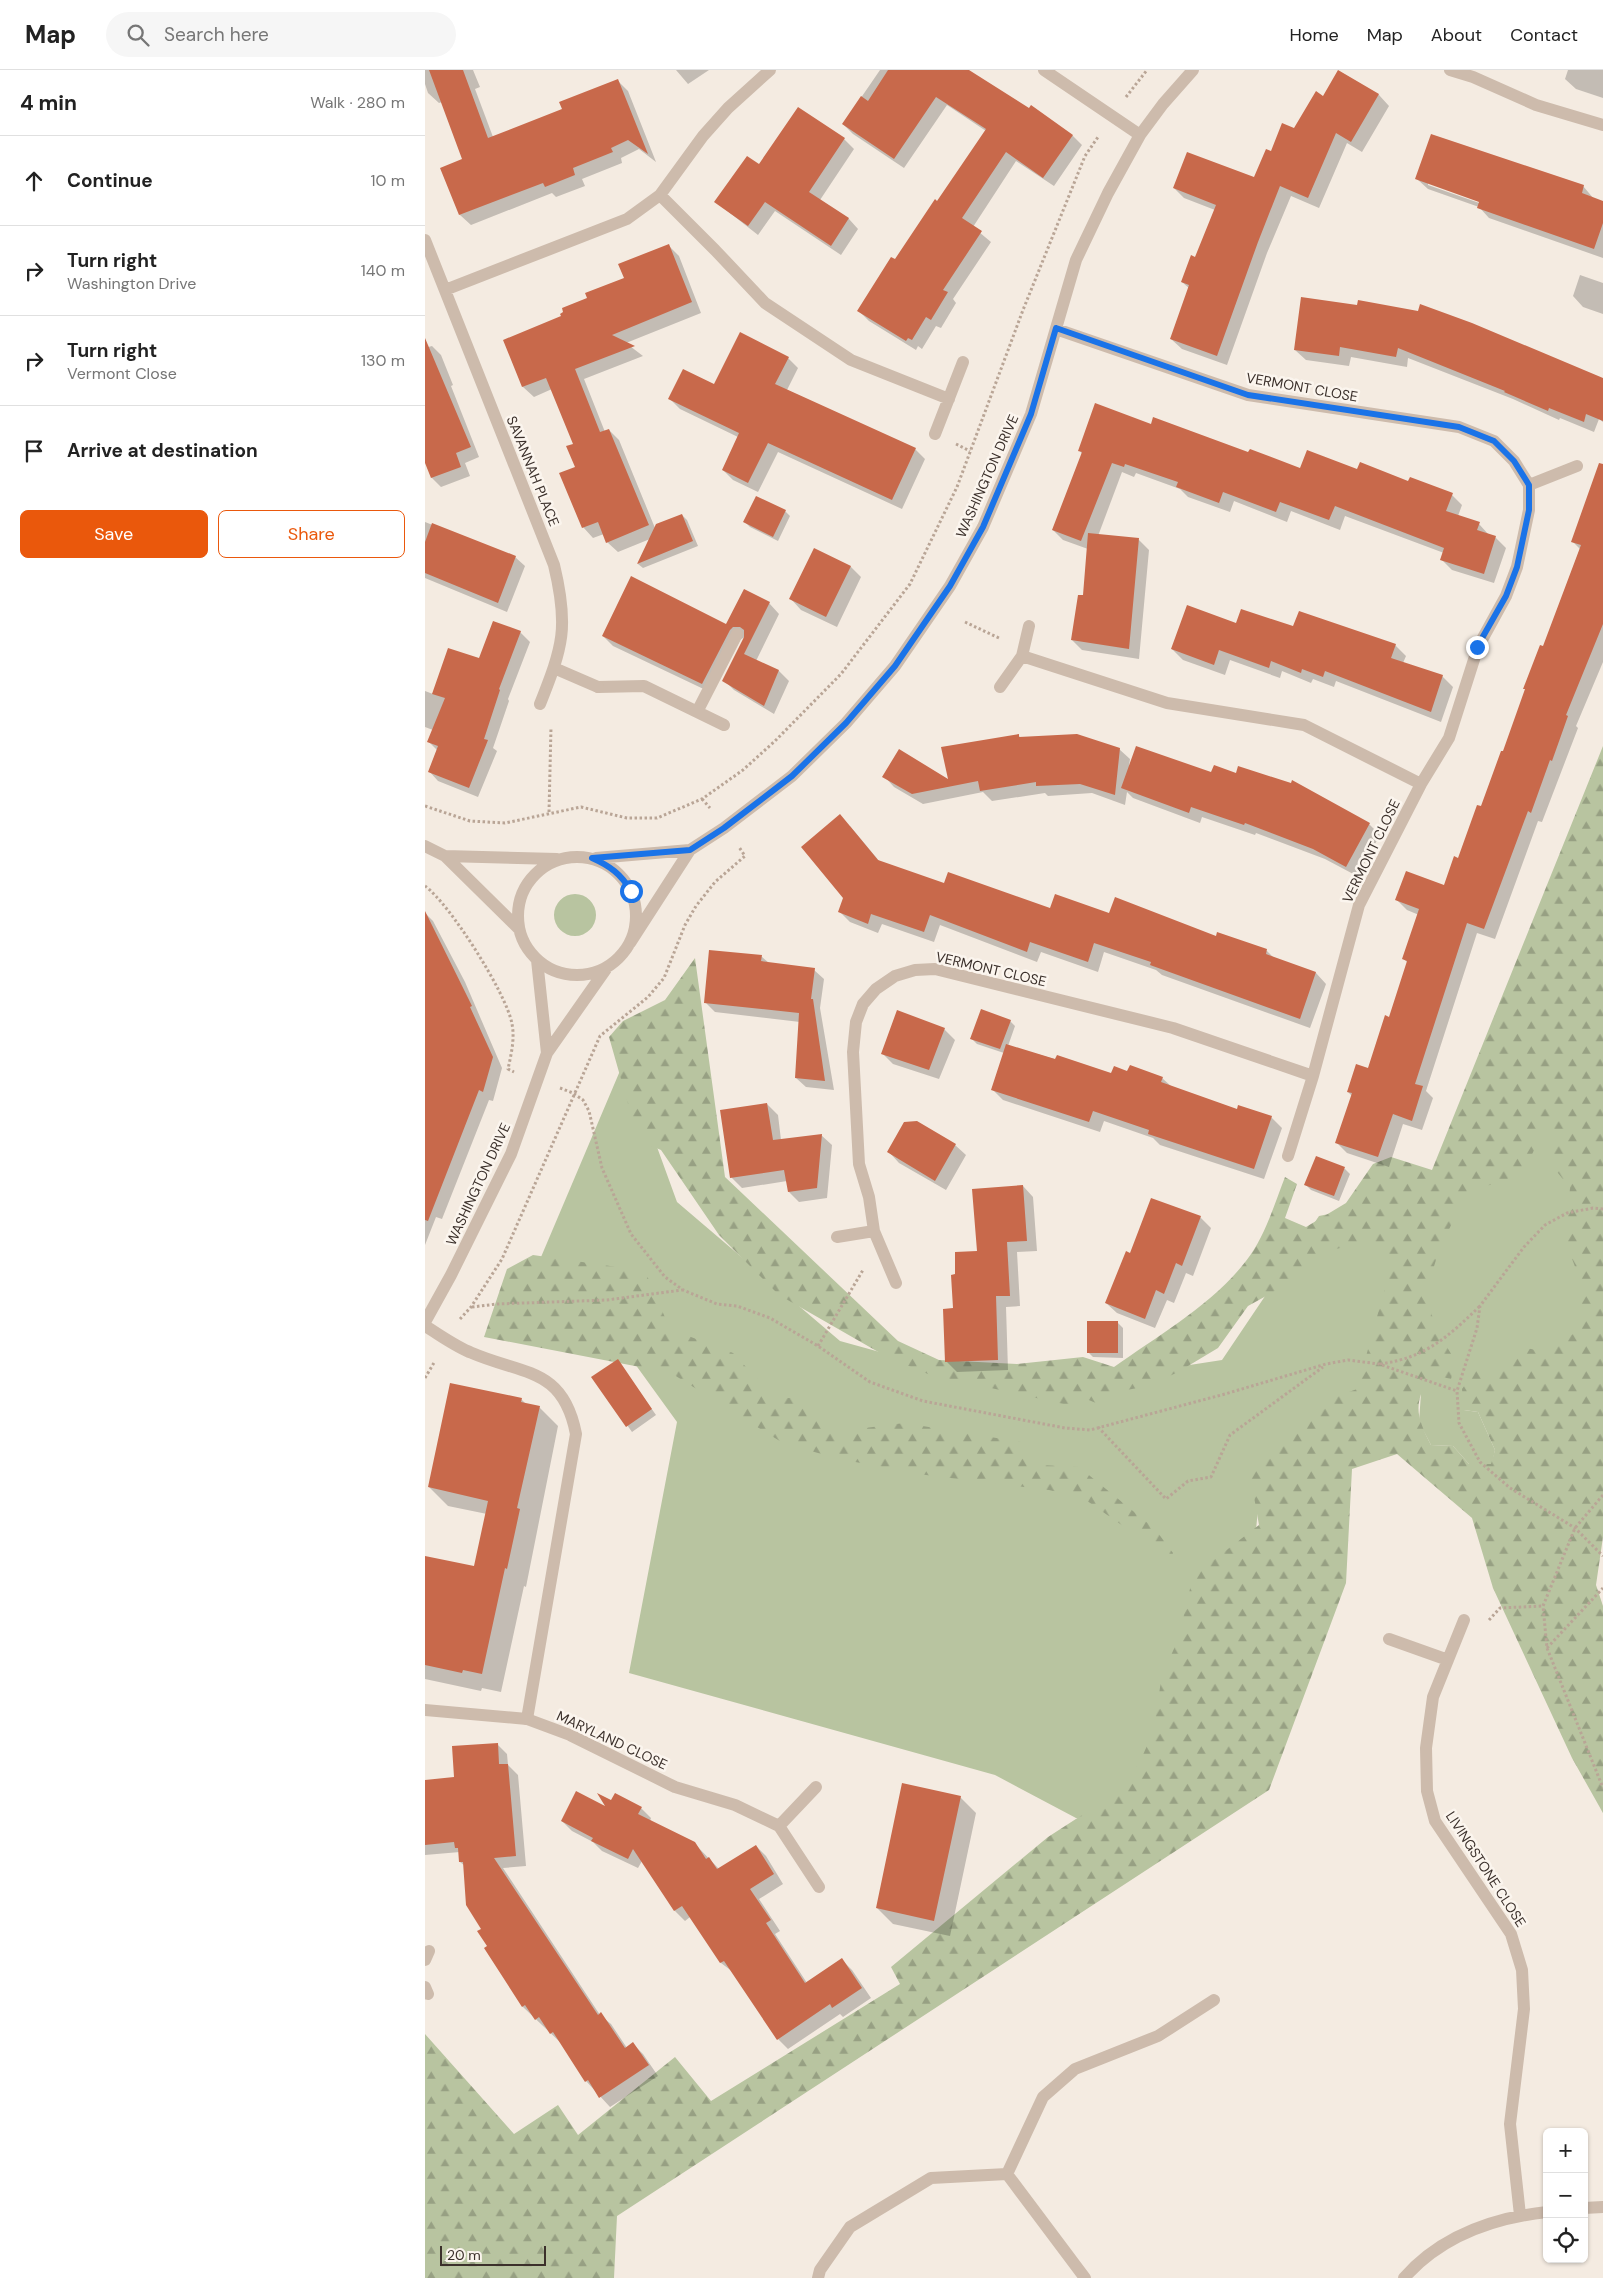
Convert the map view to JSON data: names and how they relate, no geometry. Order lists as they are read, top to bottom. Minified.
{"streets":{"street":["VERMONT CLOSE","SAVANNAH PLACE","WASHINGTON DRIVE","MARYLAND CLOSE","LIVINGSTONE CLOSE"]},"crossings":[["VERMONT CLOSE","WASHINGTON DRIVE"]],"scale_bar":"20 m","page":{"header":"Map","search":"Search here","nav":["Home","Map","About","Contact"],"heading":["4 min","Walk · 280 m"],"list":[["Continue","10 m"],["Turn right","Washington Drive","140 m"],["Turn right","Vermont Close","130 m"],"Arrive at destination"],"buttons":["Save","Share"],"map_buttons":["+","−"],"scale":"20 m"}}
